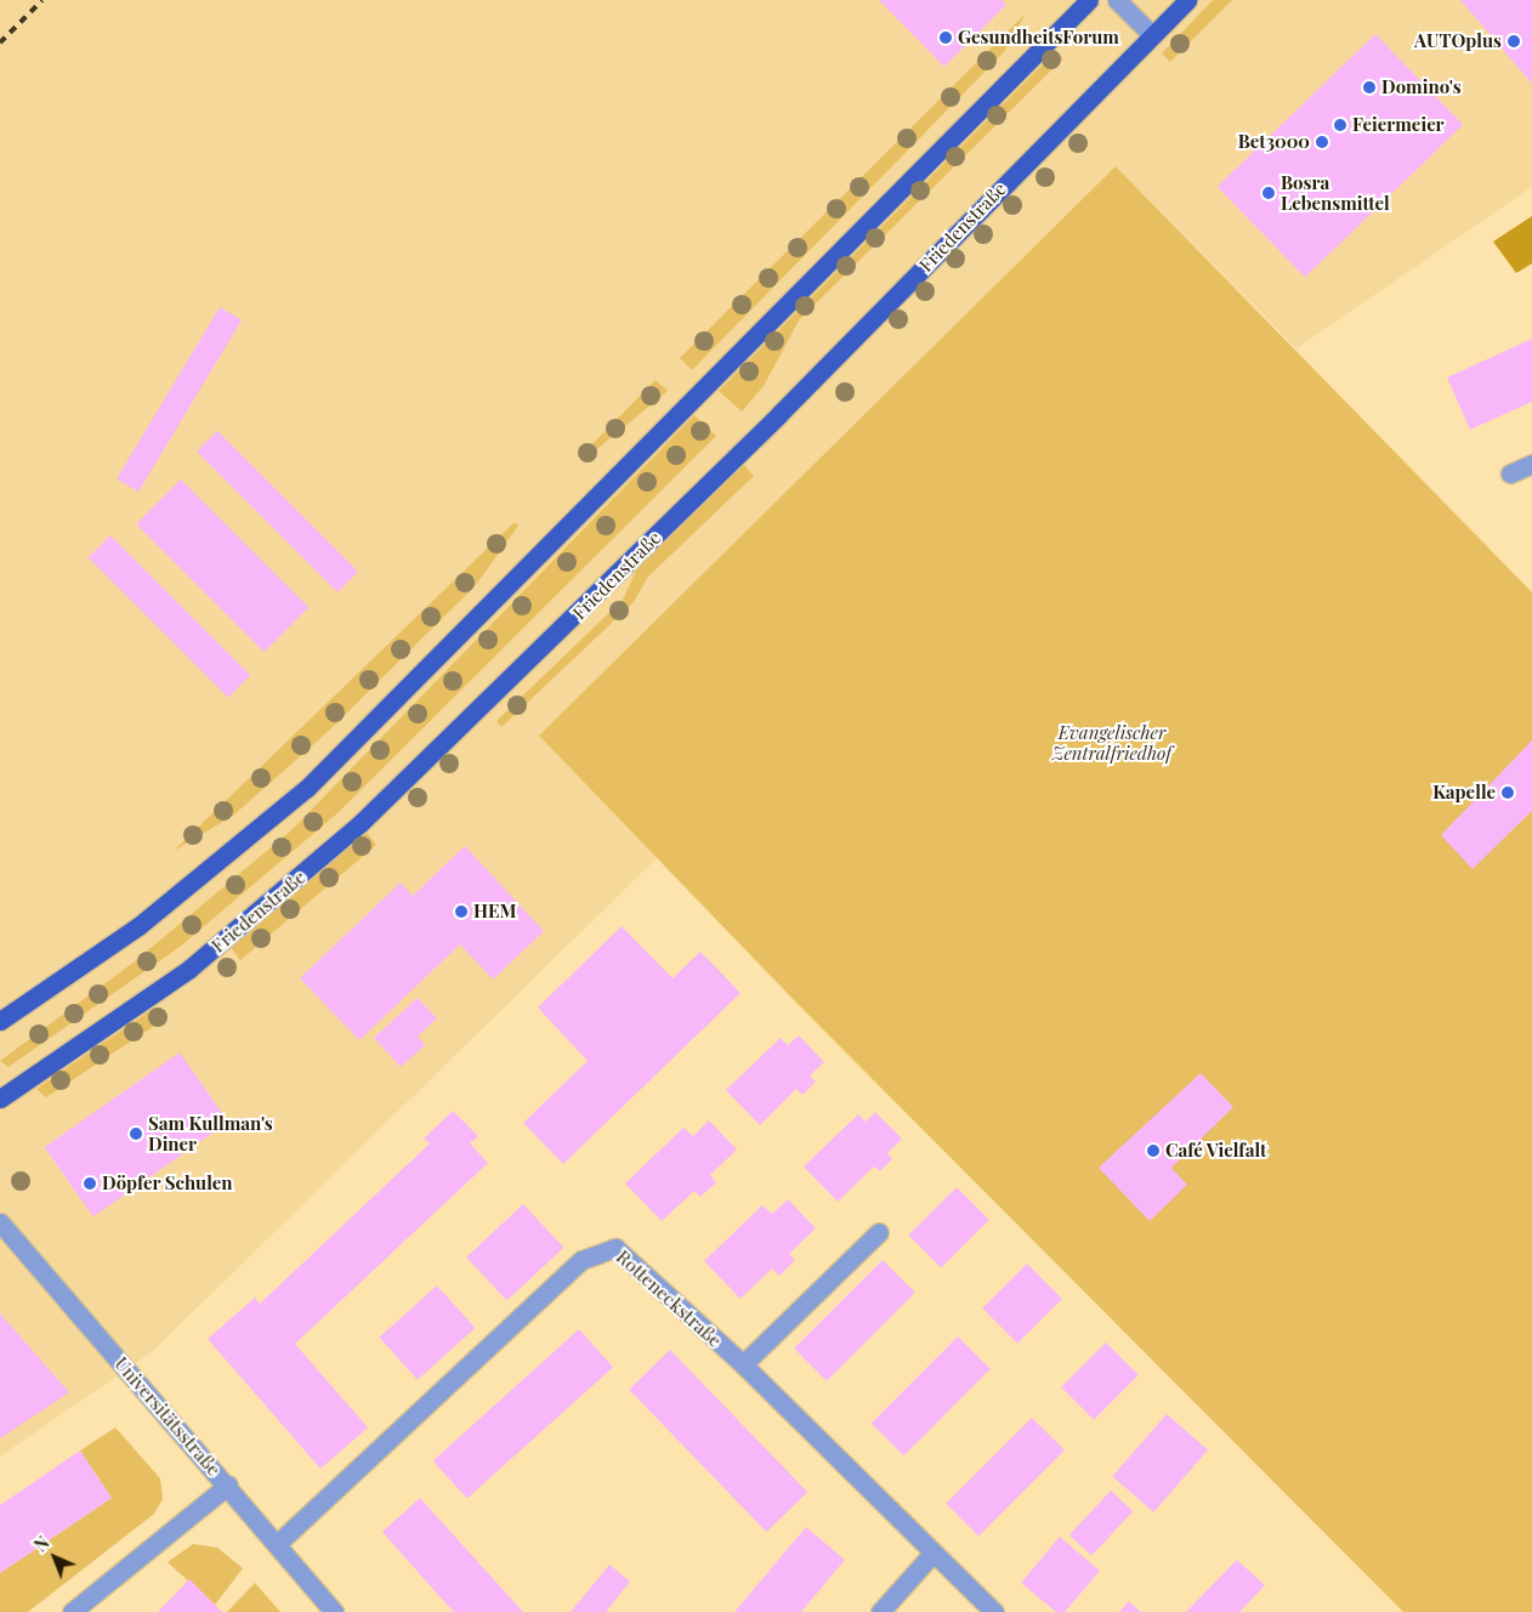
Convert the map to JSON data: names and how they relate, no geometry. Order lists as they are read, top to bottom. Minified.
{"streets":{"main road":["Friedenstraße"],"street":["Rotteneckstraße","Universitätsstraße"]},"crossings":[["Rotteneckstraße","Universitätsstraße"]],"parks":["Evangelischer Zentralfriedhof"],"places":["GesundheitsForum","AUTOplus","Domino's","Feiermeier","Bet3000","Bosra Lebensmittel","Kapelle","HEM","Sam Kullman's Diner","Café Vielfalt","Döpfer Schulen"],"north":"top left"}
